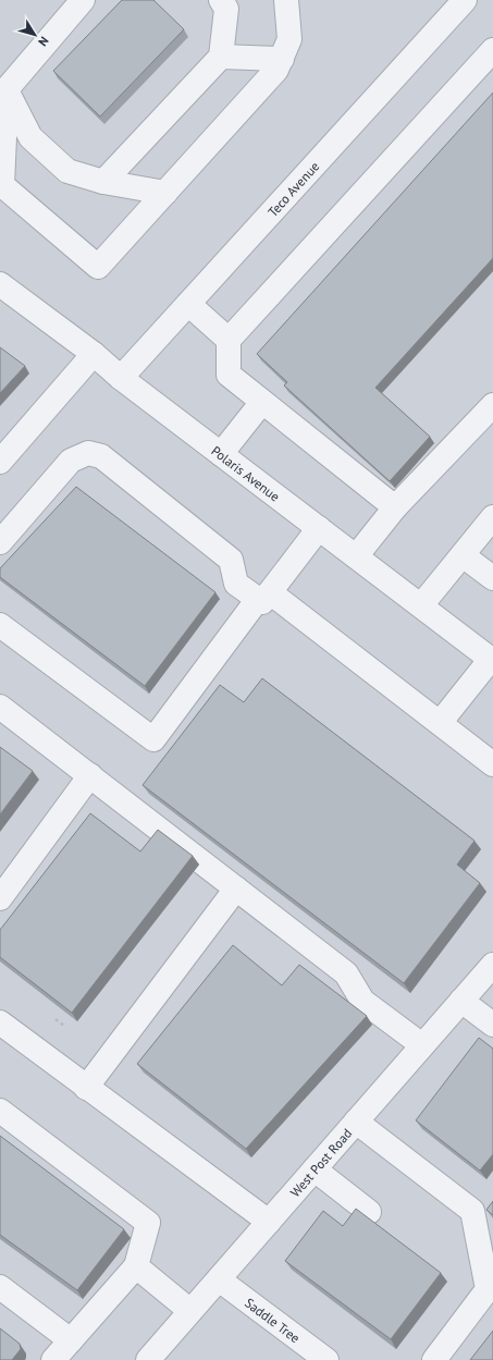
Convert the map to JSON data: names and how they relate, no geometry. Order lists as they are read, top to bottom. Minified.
{"streets":{"street":["Teco Avenue","Polaris Avenue","West Post Road","Saddle Tree"]},"crossings":[["Teco Avenue","Polaris Avenue"],["West Post Road","Saddle Tree"]],"north":"bottom right"}
